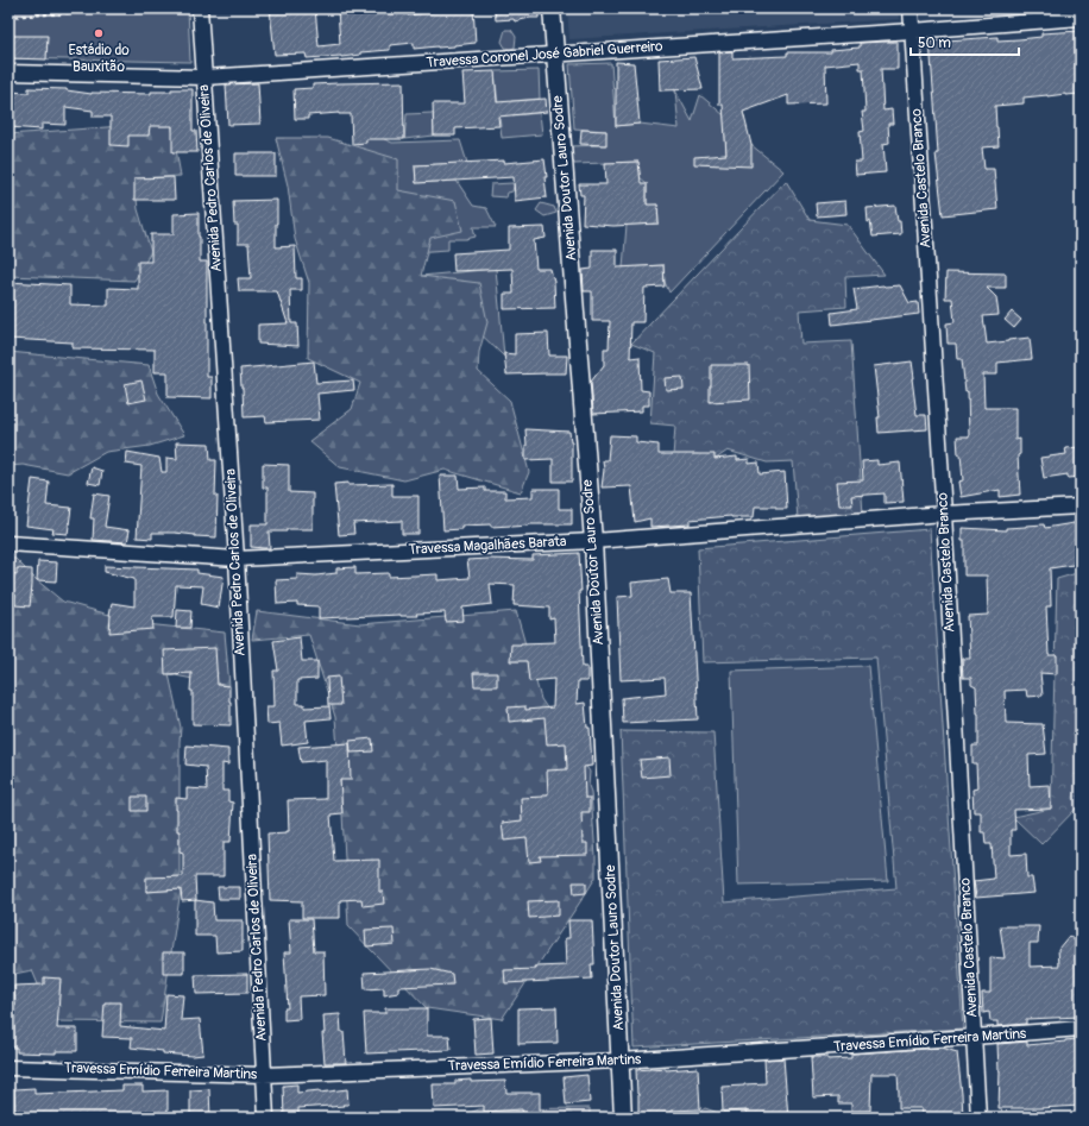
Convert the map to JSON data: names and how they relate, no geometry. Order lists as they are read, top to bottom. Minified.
{"streets":{"street":["Travessa Coronel José Gabriel Guerreiro","Avenida Pedro Carlos de Oliveira","Avenida Doutor Lauro Sodre","Avenida Castelo Branco","Travessa Magalhães Barata","Travessa Emídio Ferreira Martins"]},"crossings":[["Travessa Coronel José Gabriel Guerreiro","Avenida Pedro Carlos de Oliveira"],["Travessa Coronel José Gabriel Guerreiro","Avenida Doutor Lauro Sodre"],["Travessa Coronel José Gabriel Guerreiro","Avenida Castelo Branco"],["Avenida Pedro Carlos de Oliveira","Travessa Magalhães Barata"],["Avenida Pedro Carlos de Oliveira","Travessa Emídio Ferreira Martins"],["Avenida Doutor Lauro Sodre","Travessa Magalhães Barata"],["Avenida Doutor Lauro Sodre","Travessa Emídio Ferreira Martins"],["Avenida Castelo Branco","Travessa Magalhães Barata"],["Avenida Castelo Branco","Travessa Emídio Ferreira Martins"]],"places":["Estádio do Bauxitão"],"scale_bar":"50 m"}
